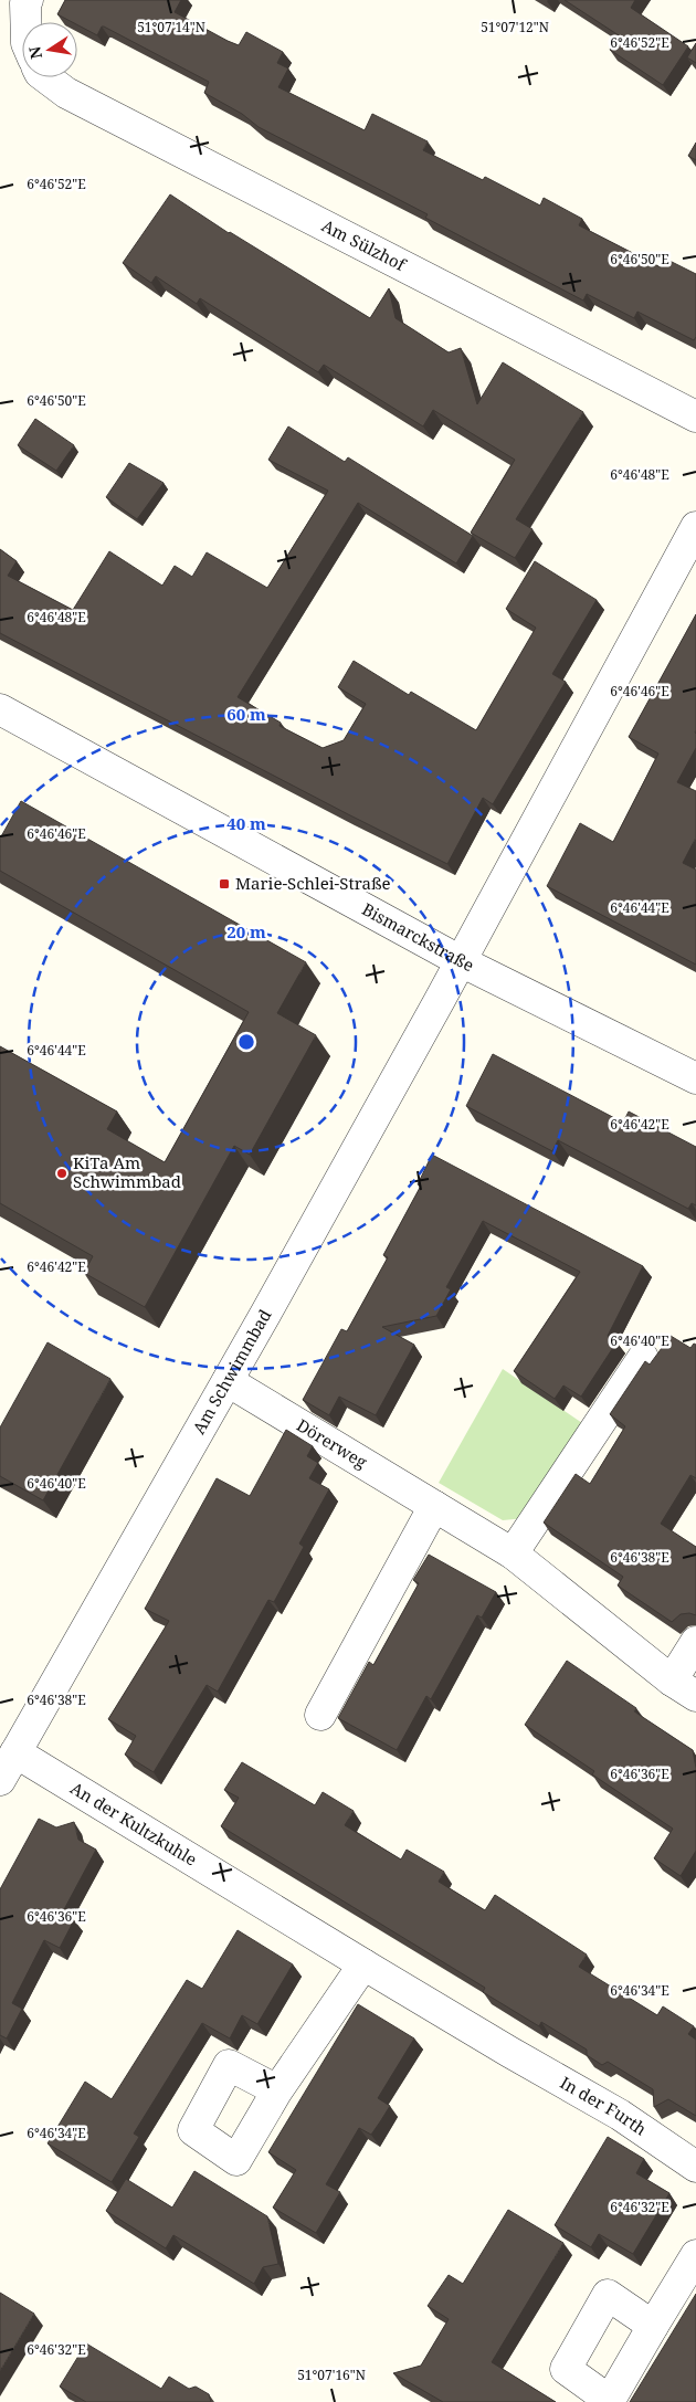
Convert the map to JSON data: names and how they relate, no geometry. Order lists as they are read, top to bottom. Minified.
{"streets":{"street":["Am Sülzhof","Bismarckstraße","Am Schwimmbad","Dörerweg","An der Kultzkuhle","In der Furth"]},"crossings":[["Bismarckstraße","Am Schwimmbad"],["Am Schwimmbad","Dörerweg"],["Am Schwimmbad","An der Kultzkuhle"],["An der Kultzkuhle","In der Furth"]],"places":{"transit":["Marie-Schlei-Straße"],"other":["KiTa Am Schwimmbad"]},"north":"left","coordinates":["51°07'14\"N","51°07'12\"N","6°46'52\"E","6°46'50\"E","6°46'48\"E","6°46'46\"E","6°46'44\"E","6°46'42\"E","6°46'40\"E","6°46'38\"E","6°46'36\"E","6°46'34\"E","6°46'32\"E","51°07'16\"N"],"rings":["60 m","40 m","20 m"]}
